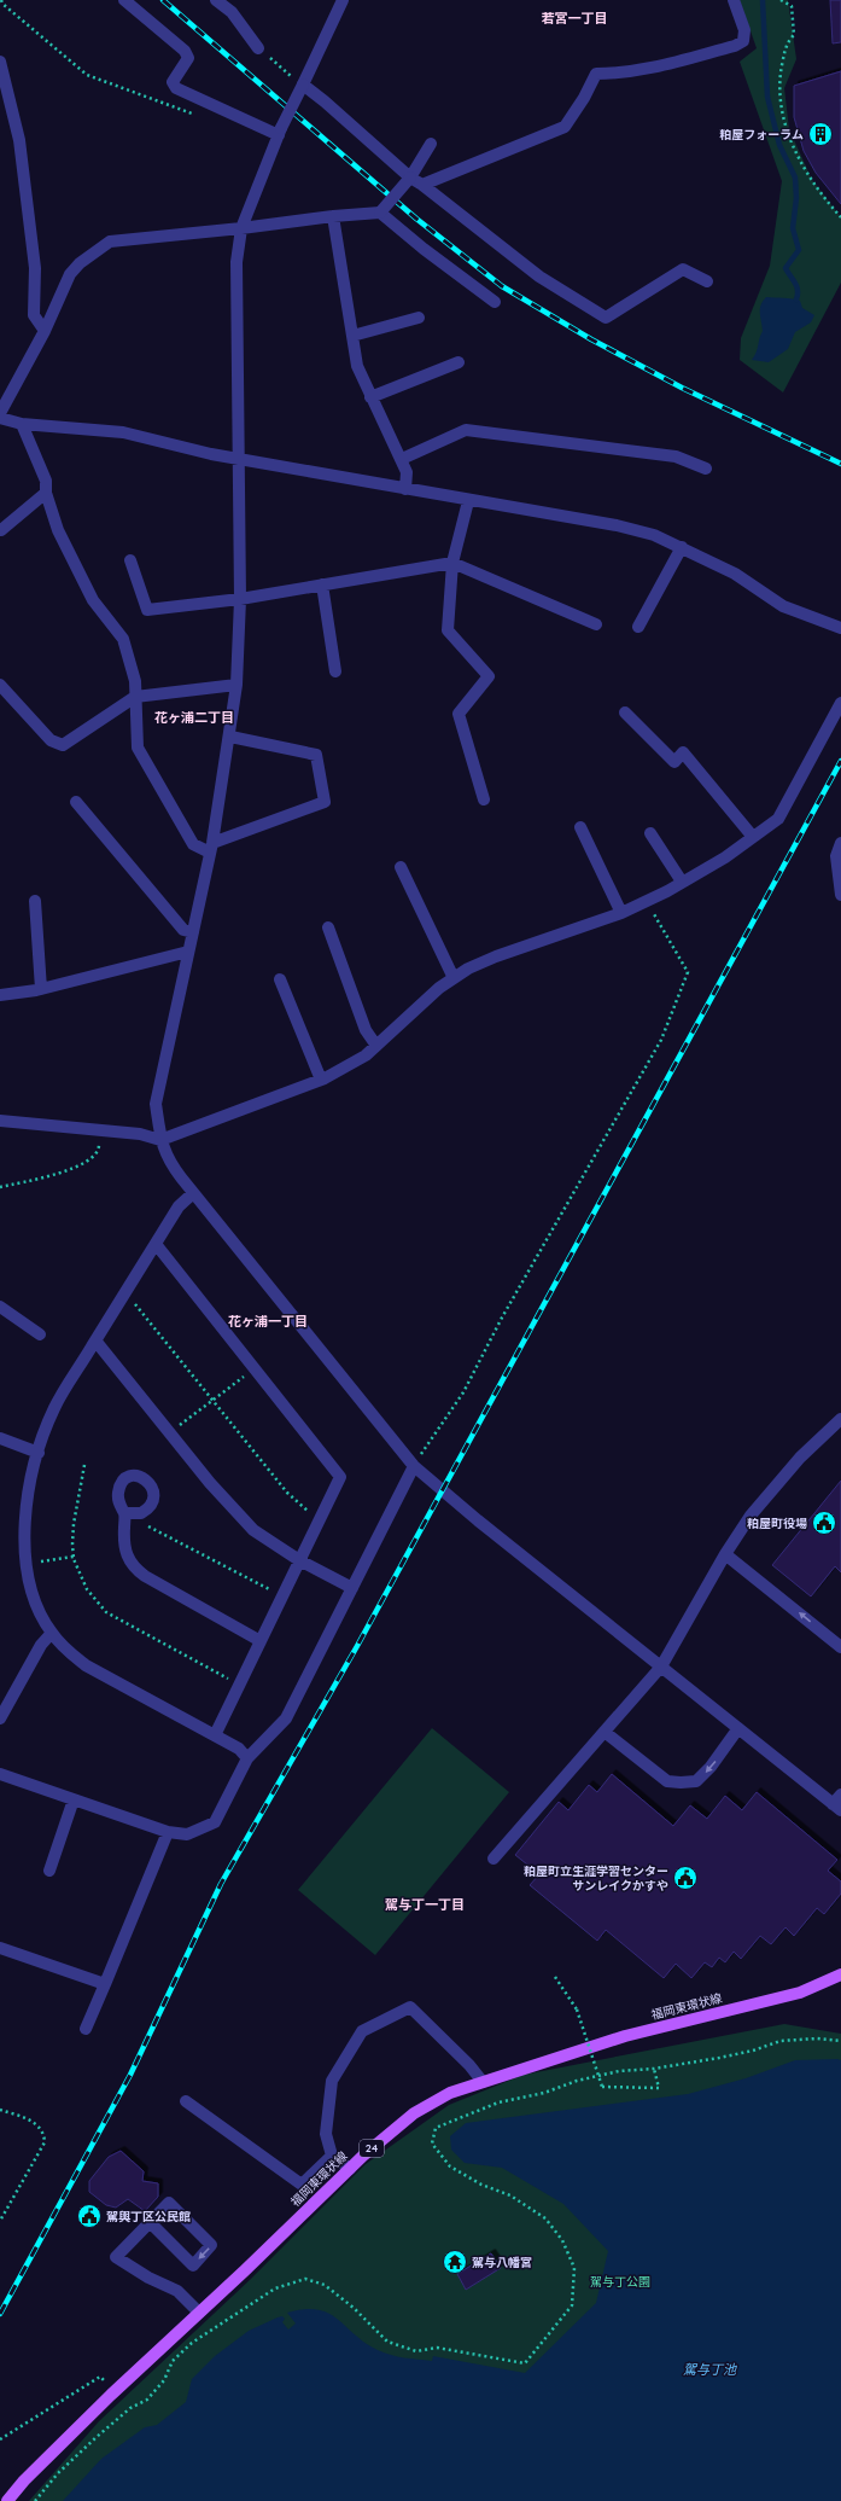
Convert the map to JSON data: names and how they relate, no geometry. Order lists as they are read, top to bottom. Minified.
{"streets":{"main road":["福岡東環状線","24"]},"districts":["若宮一丁目","花ヶ浦二丁目","花ヶ浦一丁目","駕与丁一丁目"],"water":["駕与丁池"],"parks":["駕与丁公園"],"places":{"building":["粕屋フォーラム"],"public building":["粕屋町役場","粕屋町立生涯学習センター サンレイクかすや","駕輿丁区公民館"],"temple":["駕与八幡宮"]}}
